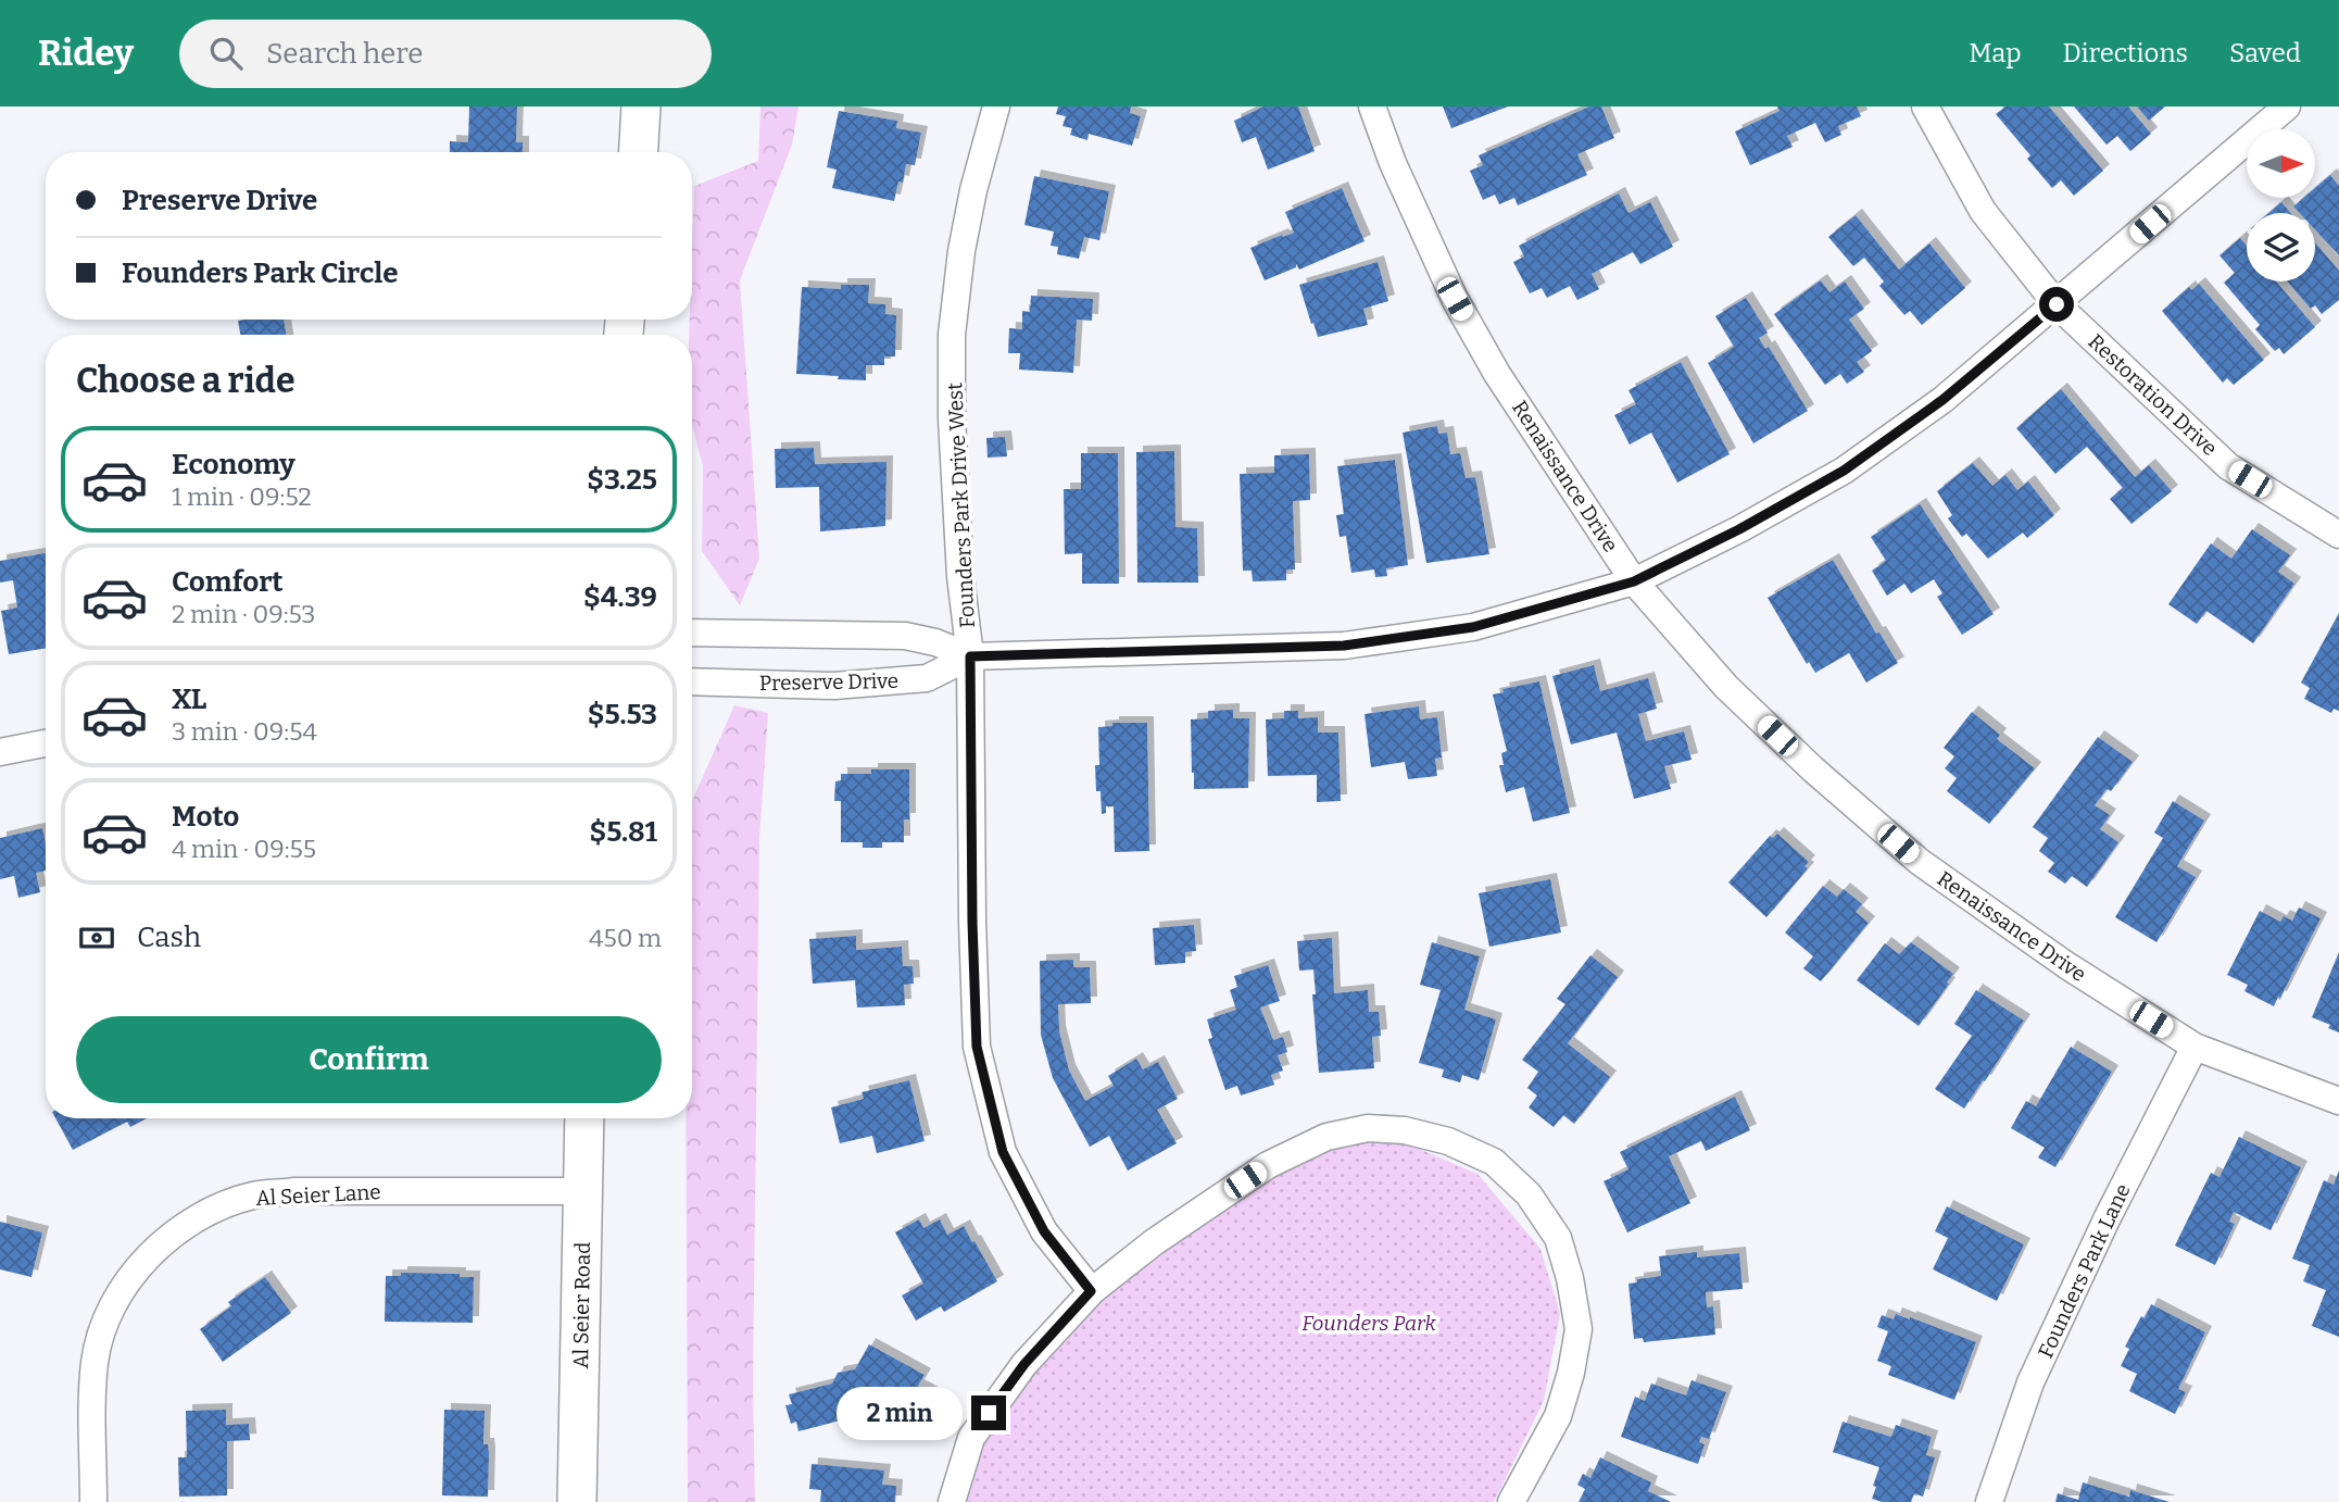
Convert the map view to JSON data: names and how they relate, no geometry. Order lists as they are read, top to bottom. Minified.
{"streets":{"street":["Restoration Drive","Renaissance Drive","Founders Park Drive West","Preserve Drive","Al Seier Lane","Founders Park Lane","Al Seier Road"]},"crossings":[["Restoration Drive","Preserve Drive"],["Renaissance Drive","Preserve Drive"],["Renaissance Drive","Founders Park Lane"],["Founders Park Drive West","Preserve Drive"],["Al Seier Lane","Al Seier Road"]],"parks":["Founders Park"],"north":"right","page":{"header":"Ridey","search":"Search here","nav":["Map","Directions","Saved"],"banner":["Preserve Drive","Founders Park Circle"],"heading":"Choose a ride","list":[{"name":"Economy","note":"1 min · 09:52","value":"$3.25"},{"name":"Comfort","note":"2 min · 09:53","value":"$4.39"},{"name":"XL","note":"3 min · 09:54","value":"$5.53"},{"name":"Moto","note":"4 min · 09:55","value":"$5.81"}],"pay":["Cash","450 m"],"buttons":"Confirm","bubble":"2 min"}}
